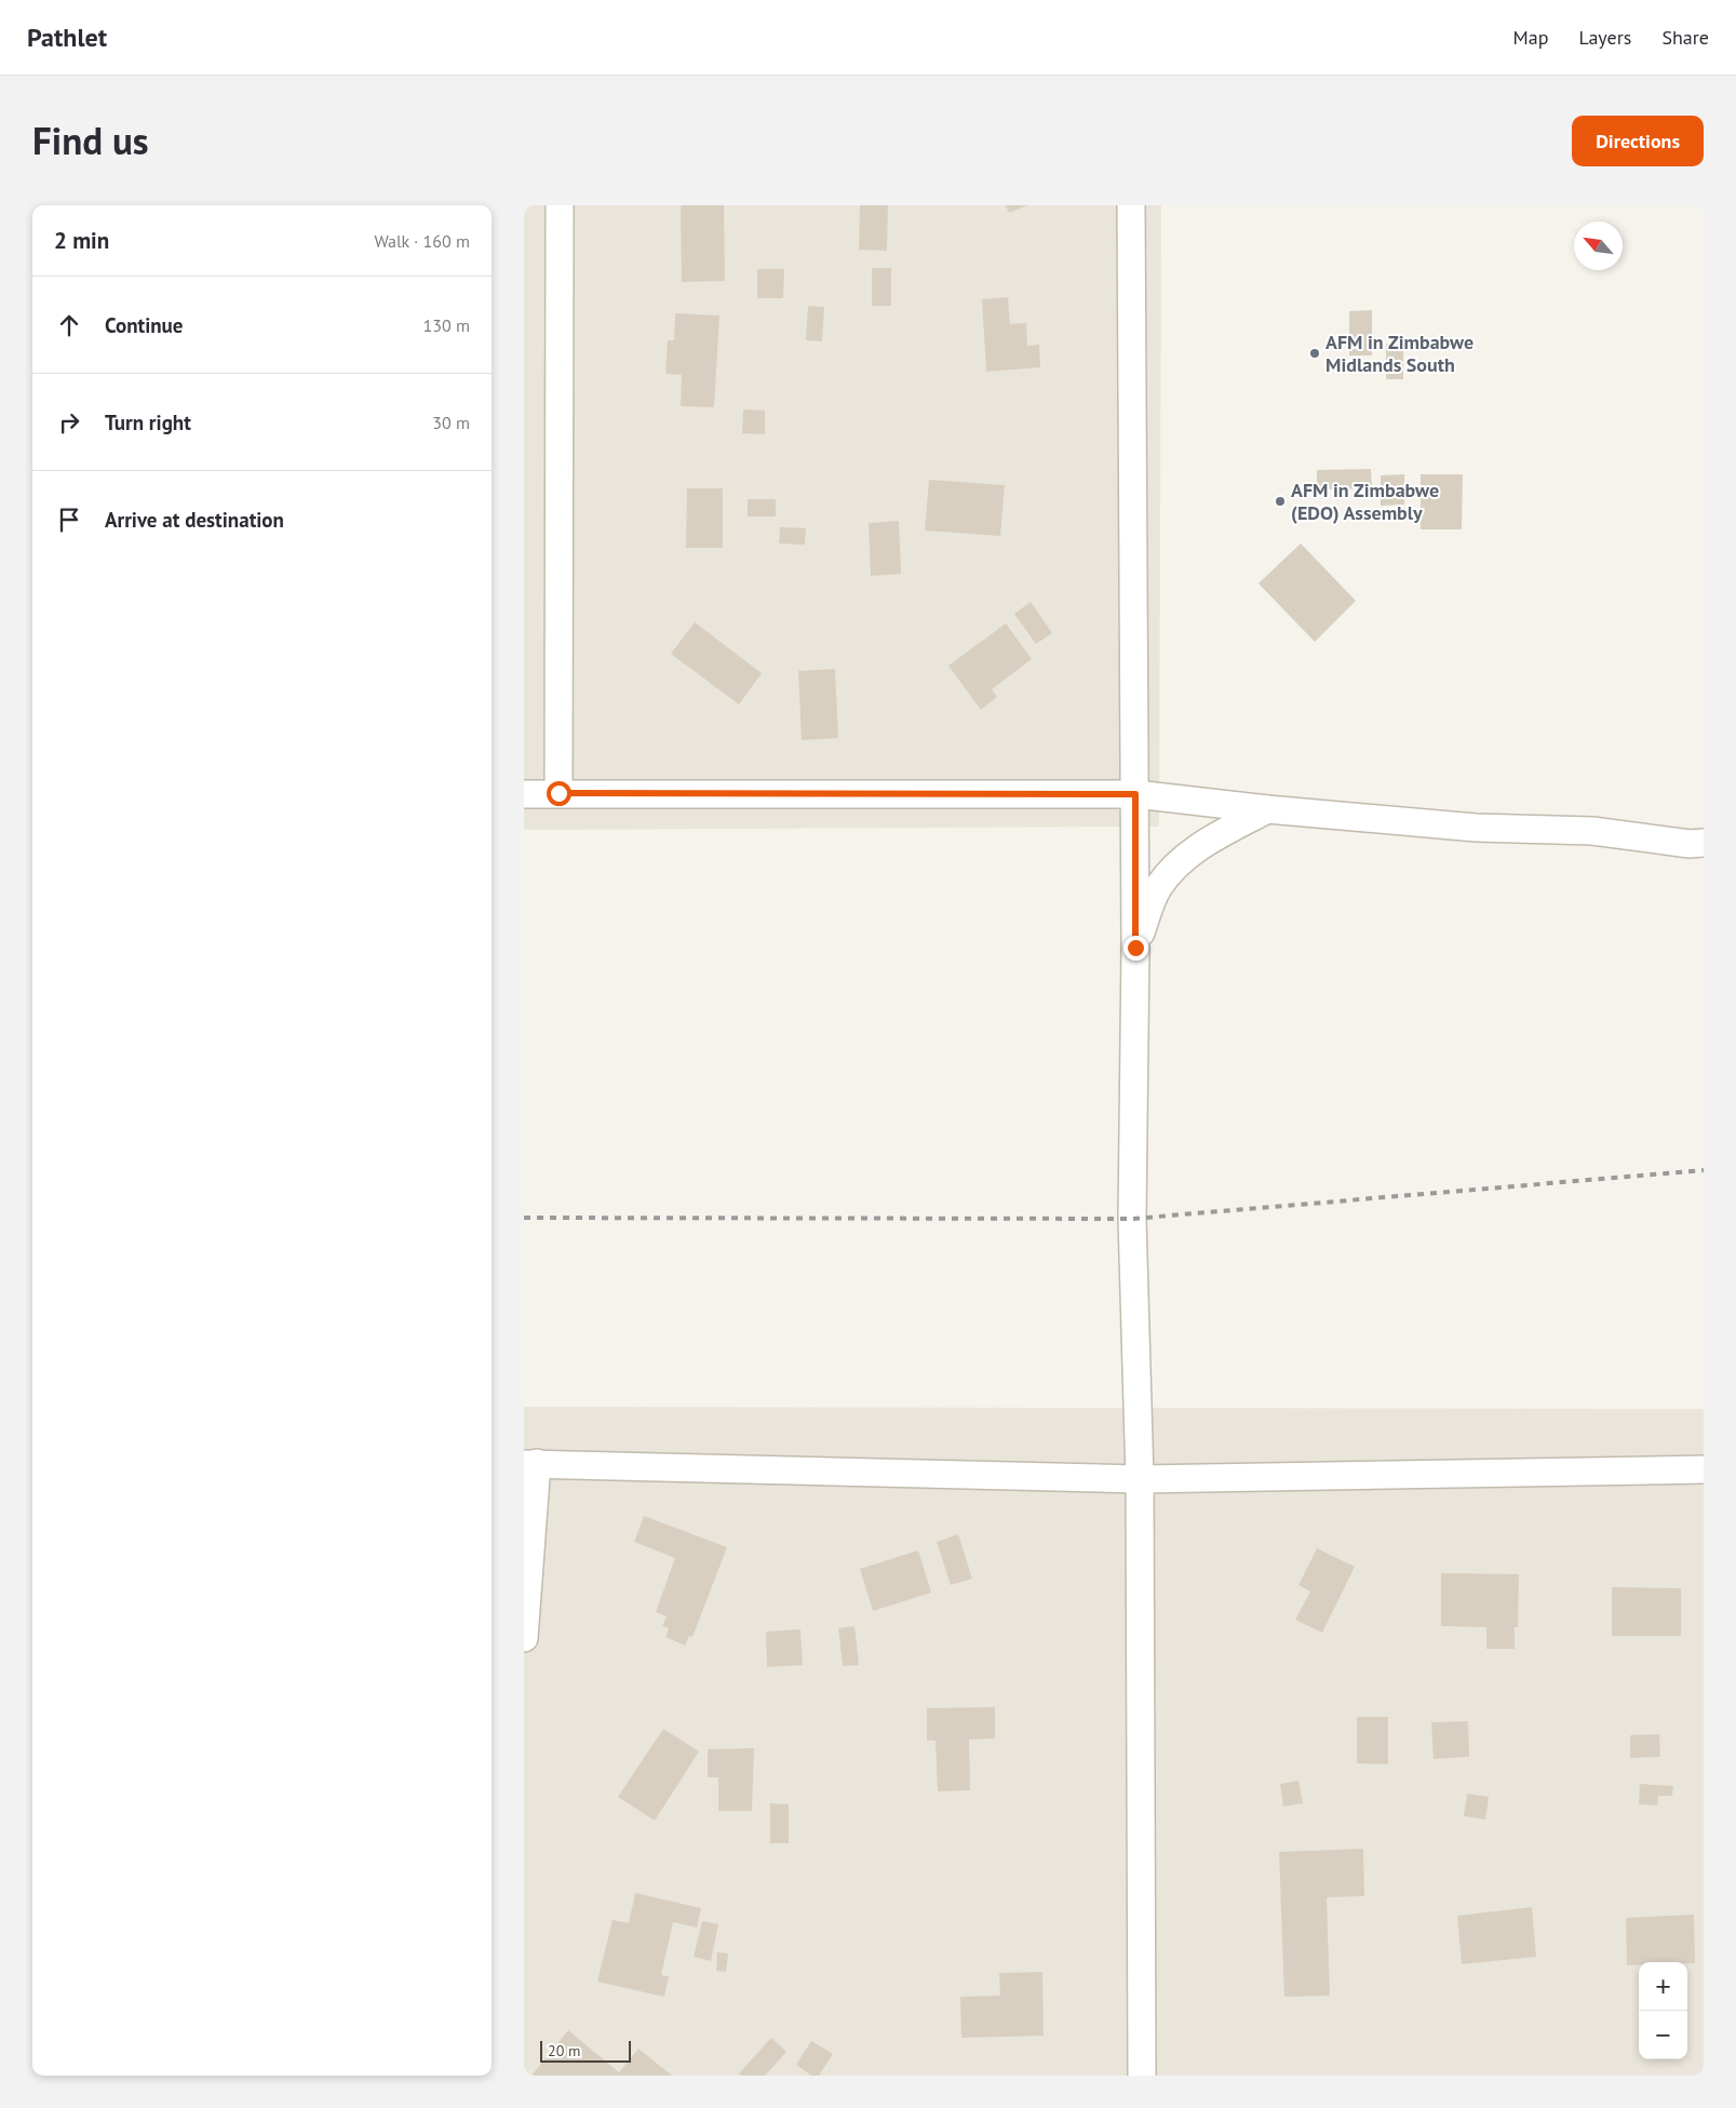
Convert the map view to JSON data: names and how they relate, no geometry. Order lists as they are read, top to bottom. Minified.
{"places":["AFM in Zimbabwe Midlands South","AFM in Zimbabwe (EDO) Assembly"],"scale_bar":"20 m","north":"top left","page":{"header":"Pathlet","nav":["Map","Layers","Share"],"title":"Find us","buttons":"Directions","heading":["2 min","Walk · 160 m"],"list":[["Continue","130 m"],["Turn right","30 m"],"Arrive at destination"],"map_buttons":["+","−"],"scale":"20 m"}}
